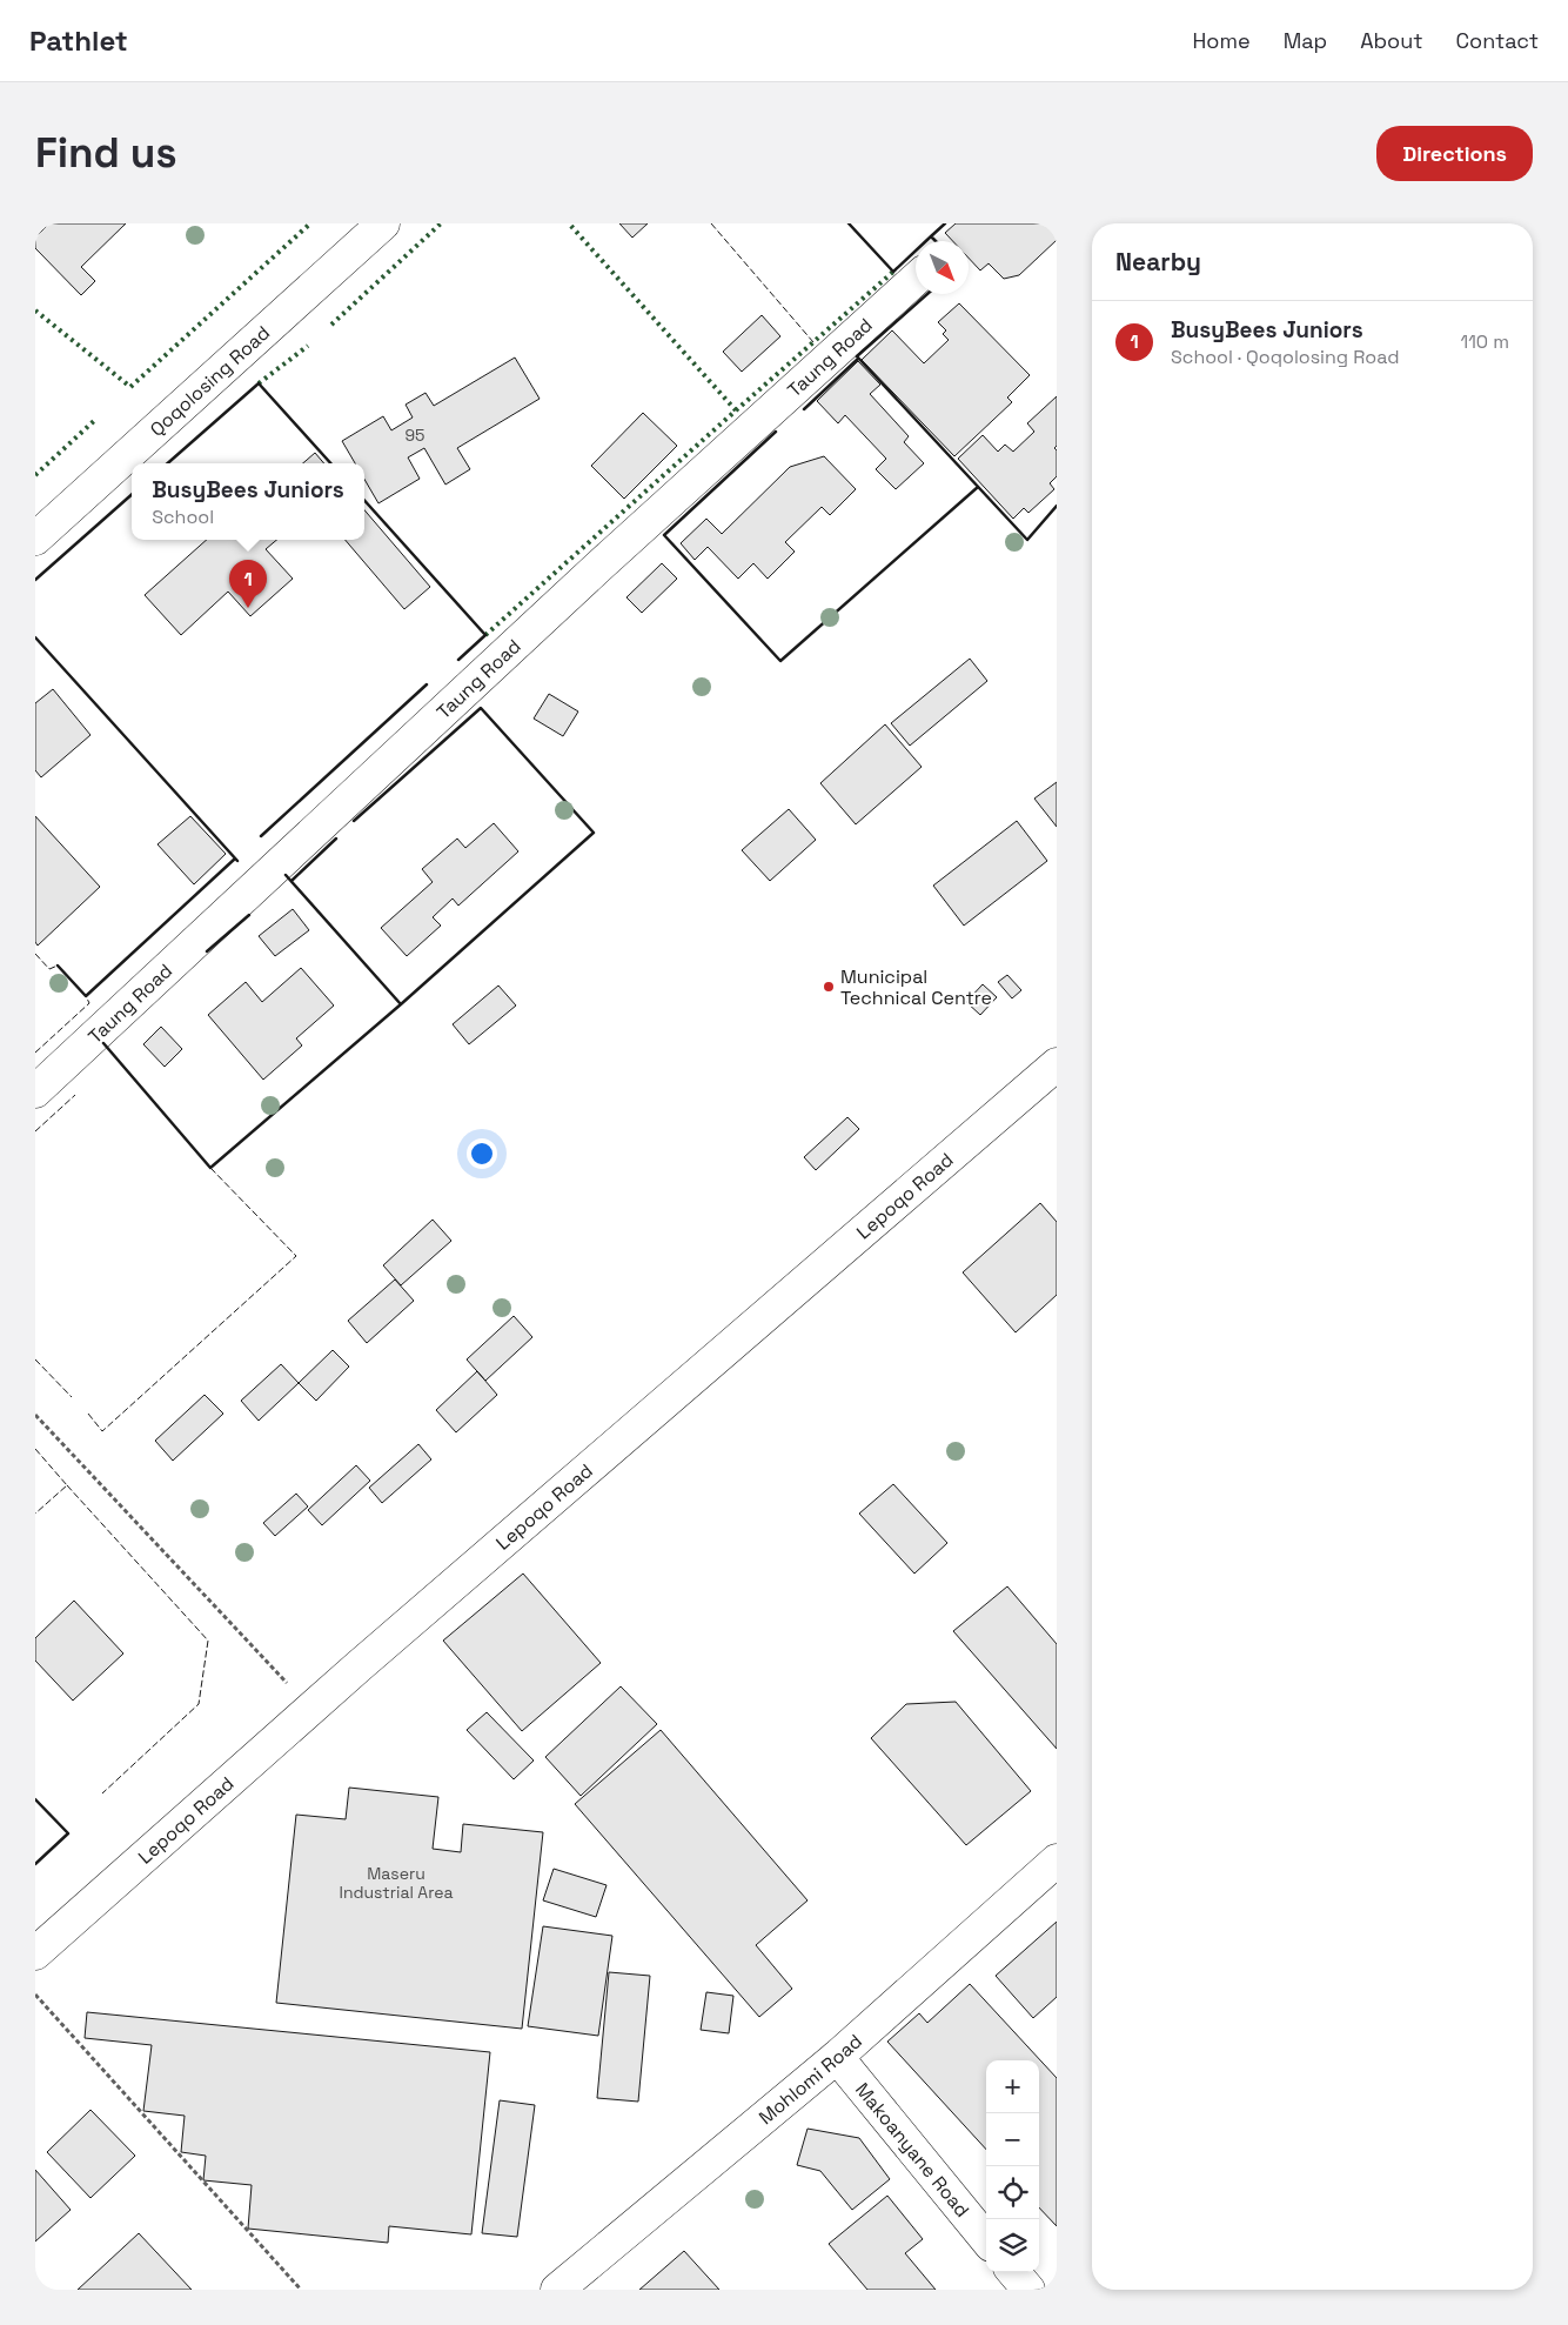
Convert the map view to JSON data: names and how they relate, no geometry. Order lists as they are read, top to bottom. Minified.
{"streets":{"street":["Taung Road","Qoqolosing Road","Lepoqo Road","Mohlomi Road","Makoanyane Road"]},"crossings":[["Mohlomi Road","Makoanyane Road"]],"places":["Municipal Technical Centre"],"house_numbers":["95","Maseru Industrial Area"],"north":"bottom right","page":{"header":"Pathlet","nav":["Home","Map","About","Contact"],"buttons":"Directions","title":"Find us","heading":"Nearby","list":[{"mark":"1","name":"BusyBees Juniors","note":"School · Qoqolosing Road","value":"110 m"}],"popup":["BusyBees Juniors","School"],"pins":"1","map_buttons":["+","−"]}}
